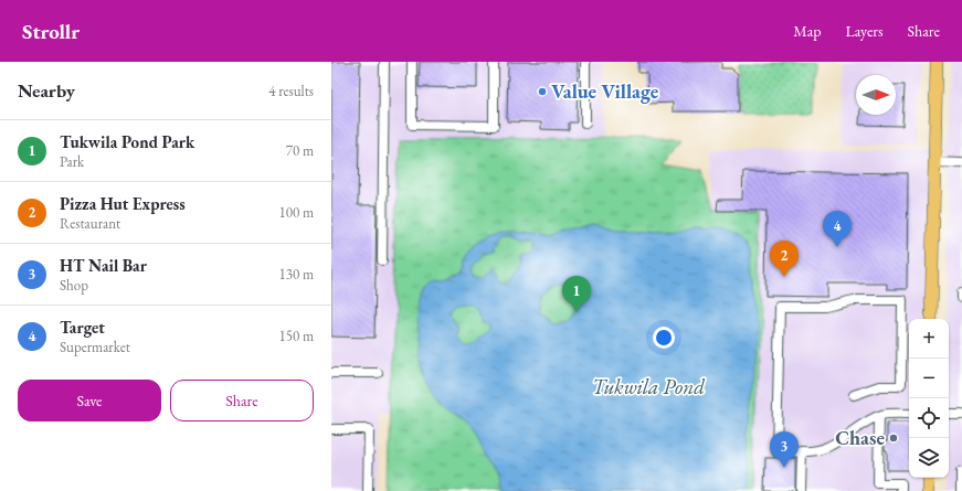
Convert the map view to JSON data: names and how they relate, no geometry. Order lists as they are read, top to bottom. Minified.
{"water":["Tukwila Pond"],"places":["Value Village","Chase"],"north":"right","page":{"header":"Strollr","nav":["Map","Layers","Share"],"heading":["Nearby","4 results"],"list":[{"mark":"1","name":"Tukwila Pond Park","note":"Park","value":"70 m"},{"mark":"2","name":"Pizza Hut Express","note":"Restaurant","value":"100 m"},{"mark":"3","name":"HT Nail Bar","note":"Shop","value":"130 m"},{"mark":"4","name":"Target","note":"Supermarket","value":"150 m"}],"pins":["4","2","1","3"],"map_buttons":["+","−"],"buttons":["Save","Share"]}}
